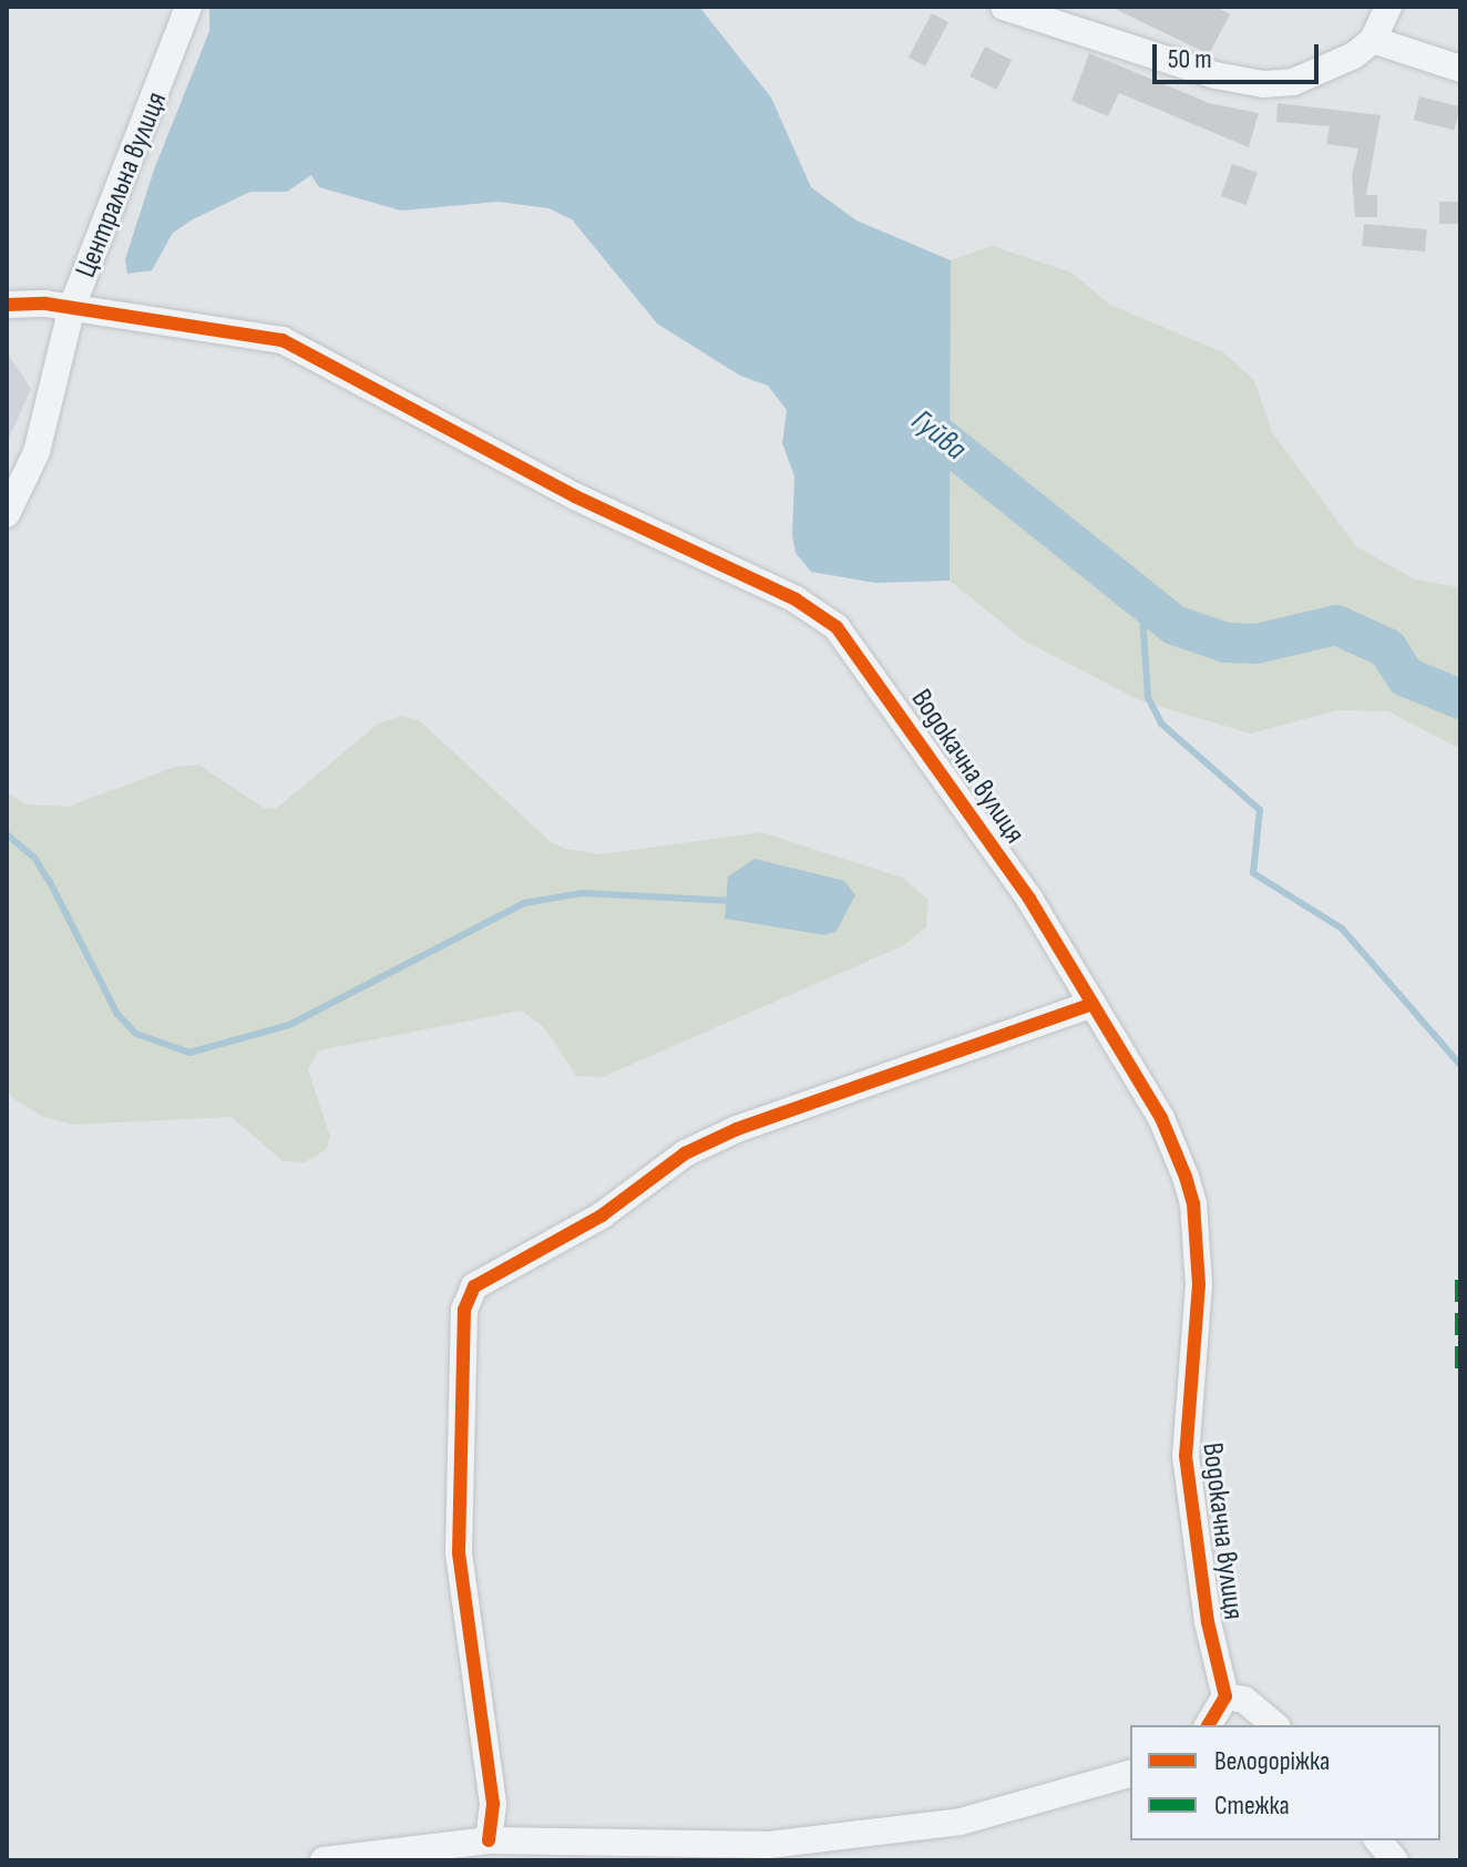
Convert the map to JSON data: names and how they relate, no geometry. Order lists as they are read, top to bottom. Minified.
{"streets":{"street":["Центральна вулиця","Водокачна вулиця"]},"crossings":[["Центральна вулиця","Водокачна вулиця"]],"water":["Гуйва"],"legend":["Велодоріжка","Стежка"],"scale_bar":"50 m"}
